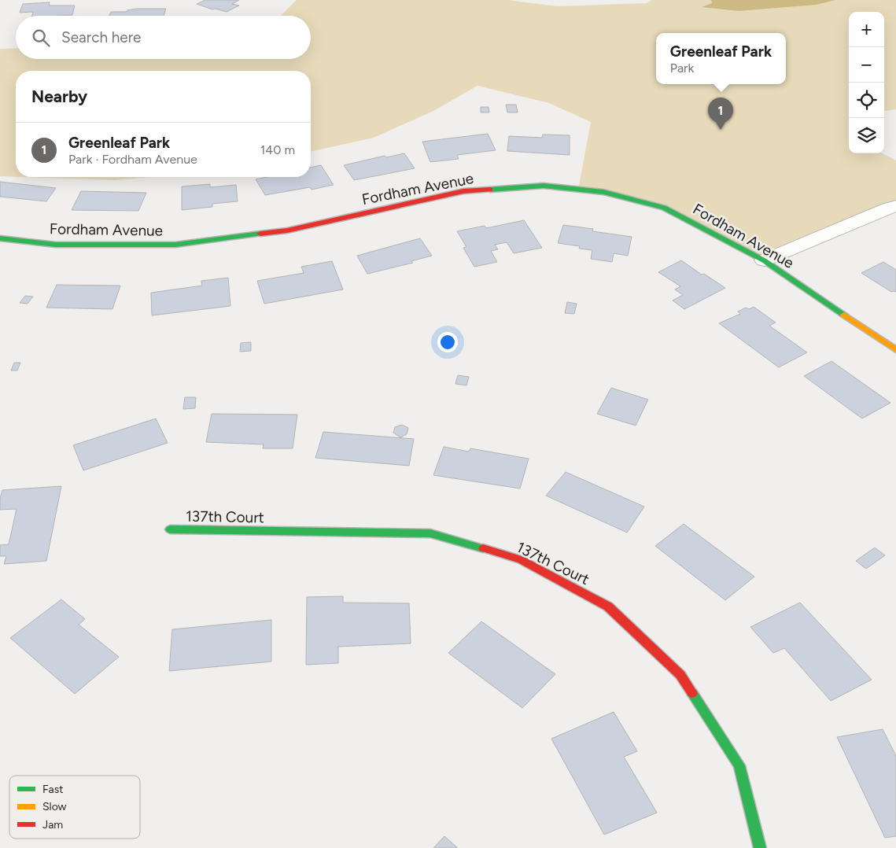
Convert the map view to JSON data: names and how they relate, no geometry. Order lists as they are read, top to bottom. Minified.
{"streets":{"street":["Fordham Avenue","137th Court"]},"legend":["Fast","Slow","Jam"],"page":{"map_buttons":["+","−"],"search":"Search here","popup":["Greenleaf Park","Park"],"heading":"Nearby","pins":"1","list":[{"mark":"1","name":"Greenleaf Park","note":"Park · Fordham Avenue","value":"140 m"}]}}
